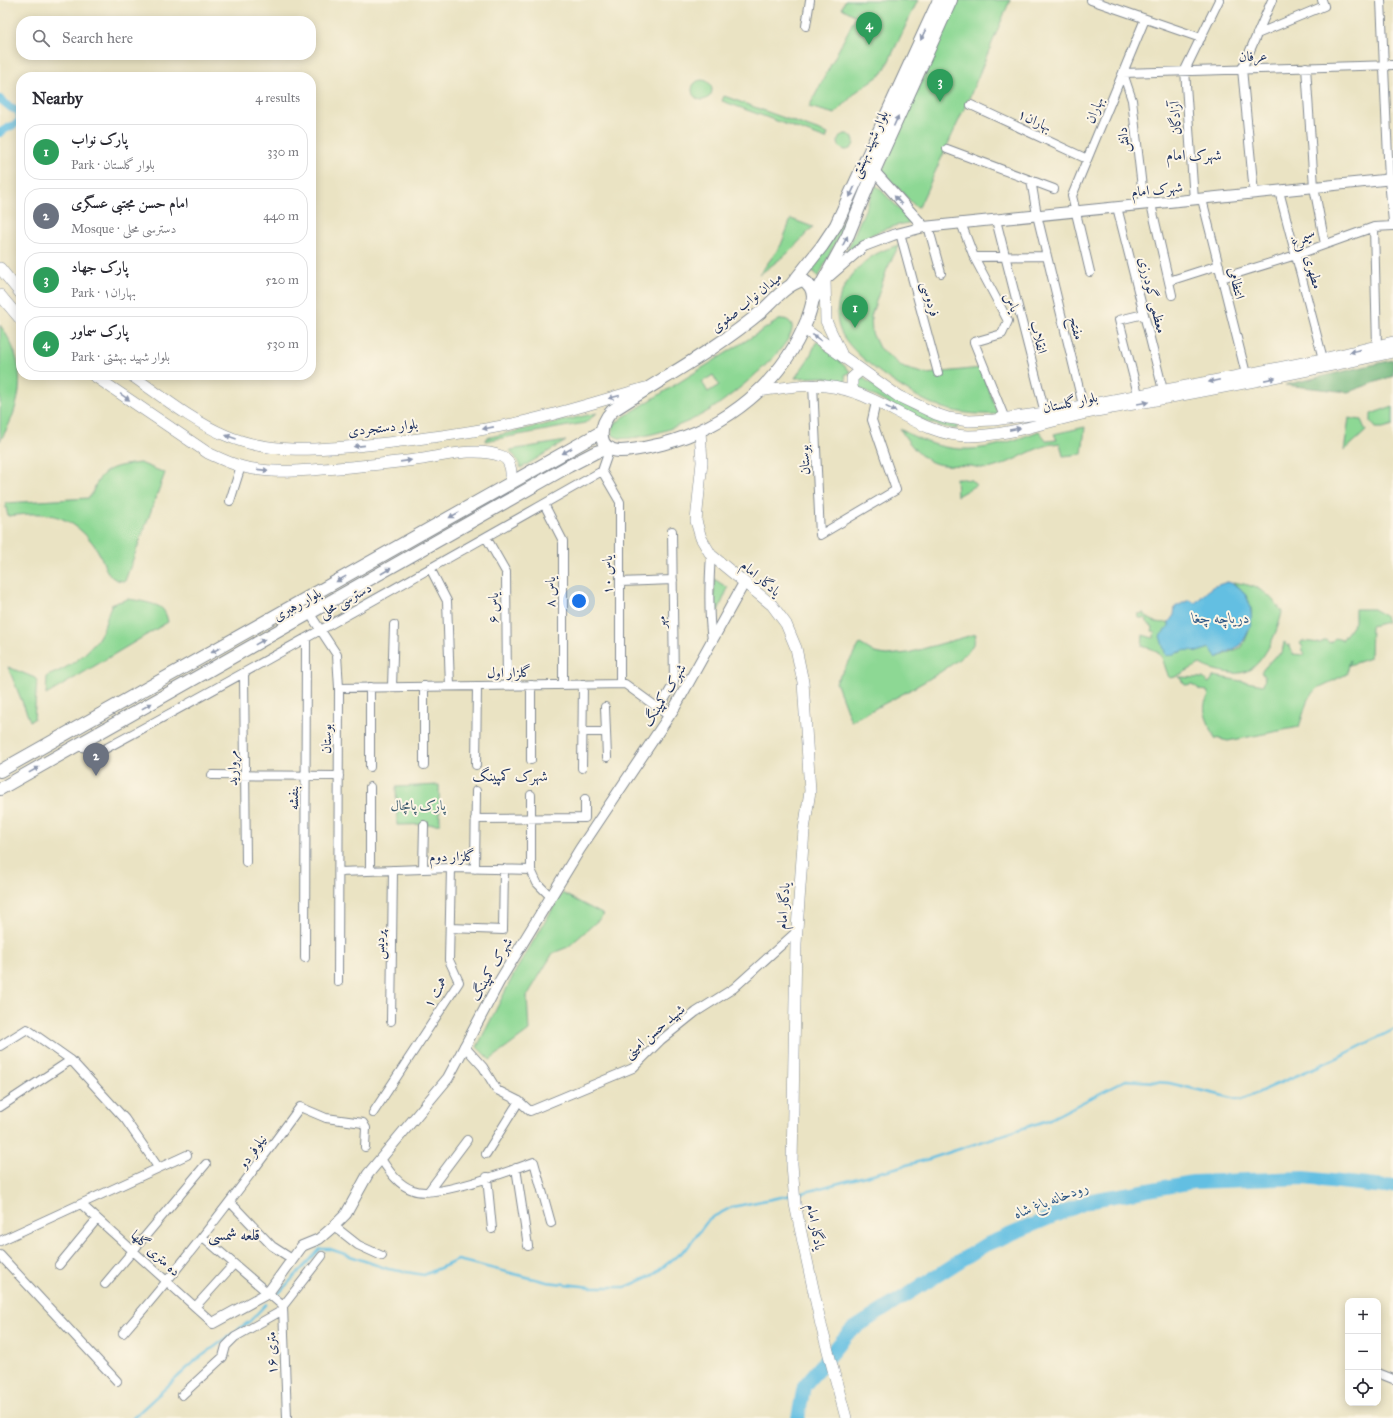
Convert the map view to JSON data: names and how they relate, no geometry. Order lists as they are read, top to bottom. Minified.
{"streets":{"main road":["بلوار شهید بهشتی","میدان نواب صفوی","بلوار گلستان","بلوار دستجردی","یادگار امام","بلوار رهبری"],"street":["عرفان","بهاران","آزادگان","بهاران۱","دانش","شهرک امام","سیمرغ","مطهری","انتظامی","معظمی گودرزی","فردوسی","یاس","مفتح","انقلاب","بوستان","یاس ۱۰","یاس ۸","دسترسی محلی","یاس ۶","مهر","گلزار اول","شهرک کمپینگ","مروارید","بنفشه","گلزار دوم","پردیس","همت ۱","شهید حسن امینی","نیلوفر دو","ده متری گلها","۱۶ متری"]},"crossings":[["عرفان","بهاران"],["عرفان","آزادگان"],["عرفان","دانش"],["بهاران","بهاران۱"],["بهاران","دانش"],["بهاران","شهرک امام"],["آزادگان","شهرک امام"],["آزادگان","انتظامی"],["دانش","شهرک امام"],["بلوار شهید بهشتی","شهرک امام"],["بلوار شهید بهشتی","میدان نواب صفوی"],["شهرک امام","مطهری"],["شهرک امام","انتظامی"],["شهرک امام","معظمی گودرزی"],["شهرک امام","فردوسی"],["شهرک امام","یاس"],["شهرک امام","مفتح"],["شهرک امام","انقلاب"],["سیمرغ","مطهری"],["سیمرغ","انتظامی"],["مطهری","بلوار گلستان"],["انتظامی","بلوار گلستان"],["معظمی گودرزی","بلوار گلستان"],["میدان نواب صفوی","بلوار دستجردی"],["میدان نواب صفوی","بلوار رهبری"],["یاس","بلوار گلستان"],["مفتح","بلوار گلستان"],["انقلاب","بلوار گلستان"],["بلوار گلستان","بوستان"],["بوستان","دسترسی محلی"],["بوستان","بلوار رهبری"],["بوستان","گلزار اول"],["بوستان","گلزار دوم"],["یاس ۱۰","دسترسی محلی"],["یاس ۱۰","گلزار اول"],["یادگار امام","شهرک کمپینگ"],["یادگار امام","شهید حسن امینی"],["یاس ۸","دسترسی محلی"],["یاس ۸","گلزار اول"],["دسترسی محلی","بلوار رهبری"],["دسترسی محلی","یاس ۶"],["دسترسی محلی","مروارید"],["دسترسی محلی","بنفشه"],["یاس ۶","گلزار اول"],["مهر","گلزار اول"],["گلزار اول","شهرک کمپینگ"],["شهرک کمپینگ","شهید حسن امینی"],["شهرک کمپینگ","ده متری گلها"],["گلزار دوم","پردیس"],["گلزار دوم","همت ۱"],["نیلوفر دو","ده متری گلها"]],"districts":["شهرک امام","شهرک کمپینگ","قلعه شمسی"],"water":["دریاچه چغا","رودخانه باغ شاه"],"parks":["پارک پامچال"],"page":{"pins":["4","3","1","2"],"search":"Search here","heading":["Nearby","4 results"],"list":[{"mark":"1","name":"پارک نواب","note":"Park · بلوار گلستان","value":"330 m"},{"mark":"2","name":"امام حسن مجتبی عسگری","note":"Mosque · دسترسی محلی","value":"440 m"},{"mark":"3","name":"پارک جهاد","note":"Park · بهاران۱","value":"520 m"},{"mark":"4","name":"پارک سماور","note":"Park · بلوار شهید بهشتی","value":"530 m"}],"map_buttons":["+","−"]}}
